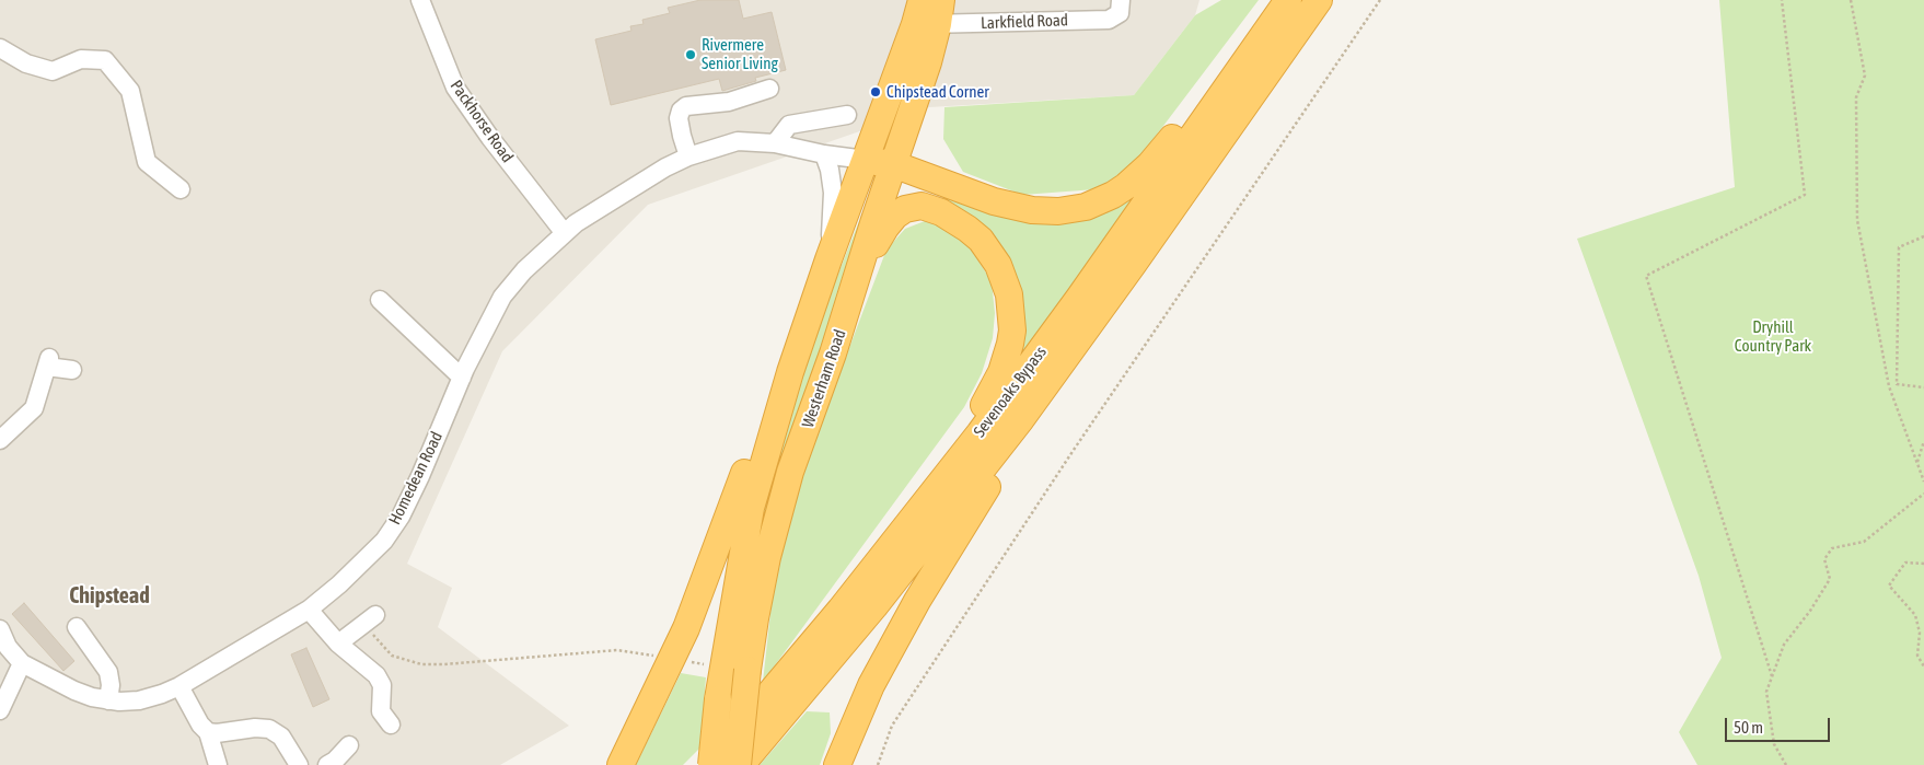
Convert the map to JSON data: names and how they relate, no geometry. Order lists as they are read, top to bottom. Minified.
{"streets":{"highway":["Westerham Road","Sevenoaks Bypass"],"street":["Larkfield Road","Packhorse Road","Homedean Road"]},"crossings":[["Larkfield Road","Westerham Road"],["Packhorse Road","Homedean Road"],["Westerham Road","Sevenoaks Bypass"]],"districts":["Chipstead"],"parks":["Dryhill Country Park"],"places":["Rivermere Senior Living","Chipstead Corner"],"scale_bar":"50 m"}
